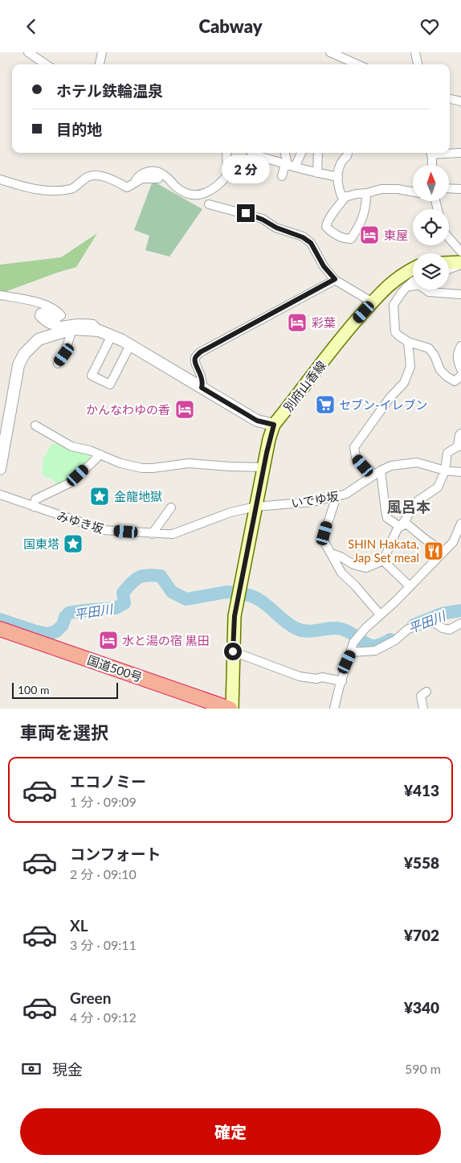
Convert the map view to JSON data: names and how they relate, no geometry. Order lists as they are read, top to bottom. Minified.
{"streets":{"highway":["国道500号"],"main road":["別府山香線"],"street":["いでゆ坂","みゆき坂"]},"crossings":[["別府山香線","いでゆ坂"],["別府山香線","みゆき坂"],["別府山香線","国道500号"],["いでゆ坂","みゆき坂"]],"districts":["風呂本"],"water":["平田川"],"places":{"hotel":["東屋","彩葉","かんなわゆの香","水と湯の宿 黒田"],"supermarket":["セブン-イレブン"],"place":["金龍地獄","国東塔"],"restaurant":["SHIN Hakata, Jap Set meal"]},"scale_bar":"100 m","north":"top","page":{"header":"Cabway","banner":["ホテル鉄輪温泉","目的地"],"bubble":"2 分","scale":"100 m","heading":"車両を選択","list":[{"name":"エコノミー","note":"1 分 · 09:09","value":"¥413"},{"name":"コンフォート","note":"2 分 · 09:10","value":"¥558"},{"name":"XL","note":"3 分 · 09:11","value":"¥702"},{"name":"Green","note":"4 分 · 09:12","value":"¥340"}],"pay":["現金","590 m"],"buttons":"確定"}}
